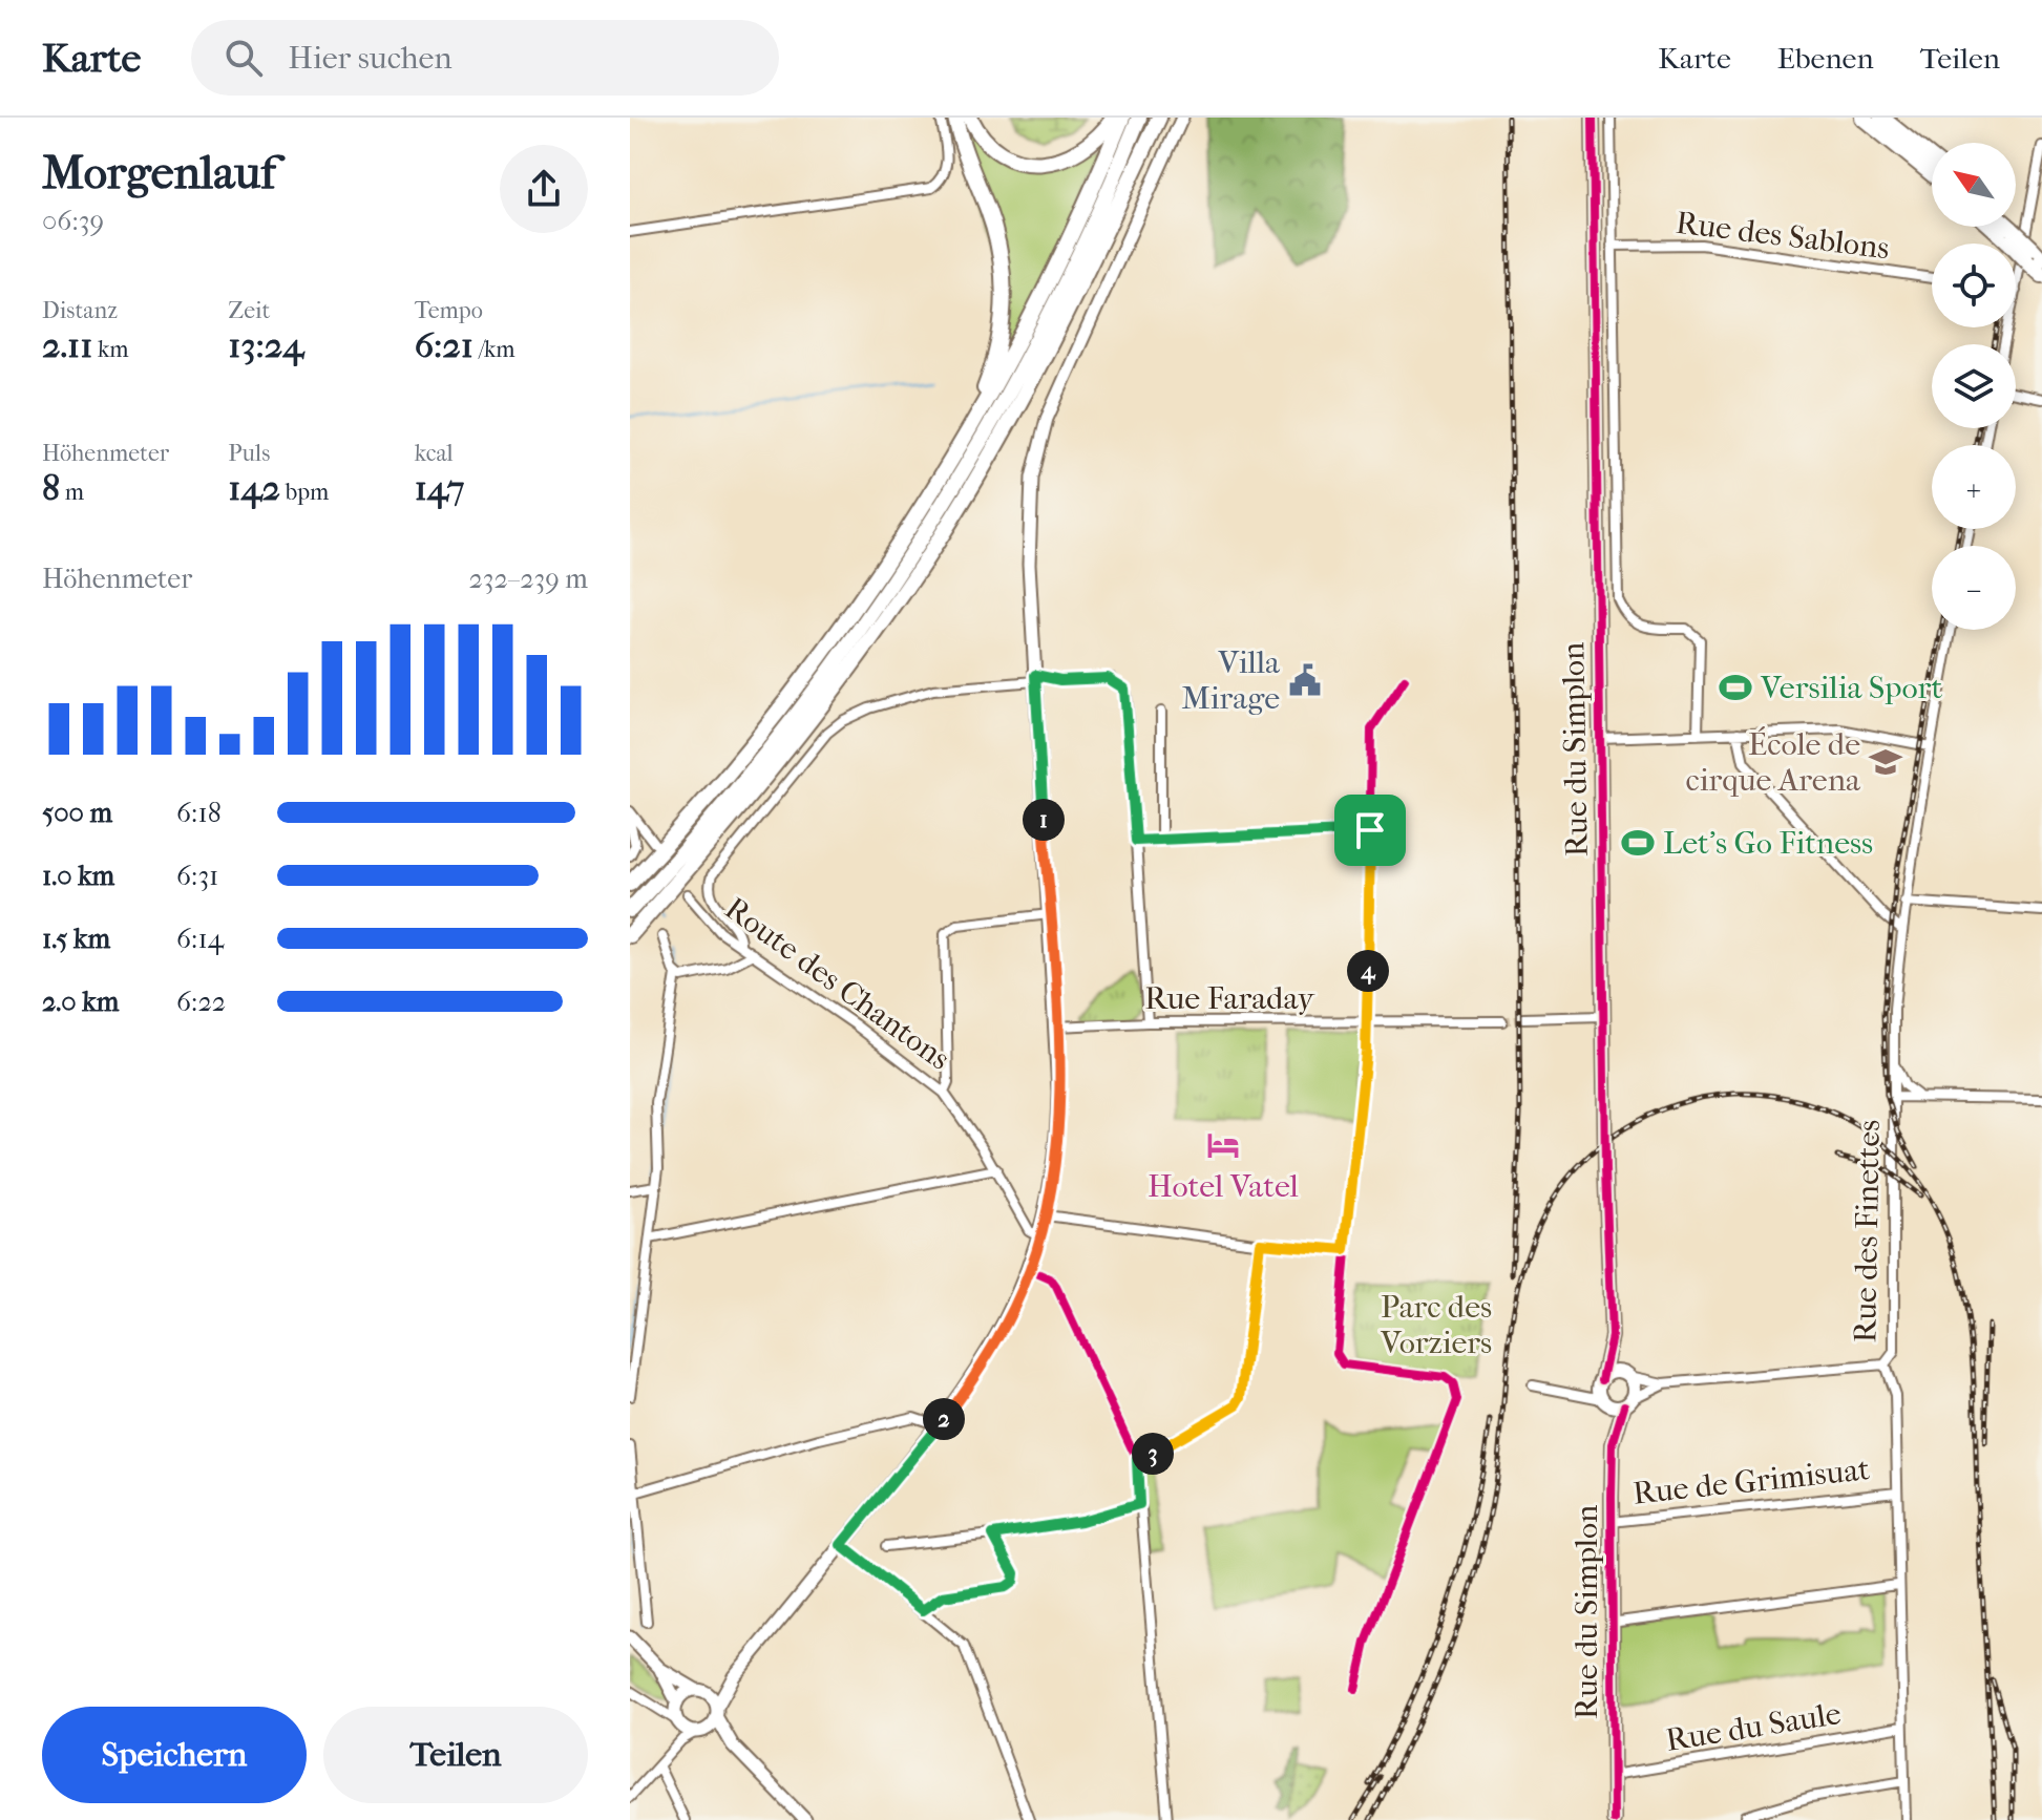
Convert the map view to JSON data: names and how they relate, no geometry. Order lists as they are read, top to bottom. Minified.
{"streets":{"main road":["Rue du Simplon"],"street":["Rue des Sablons","Route des Chantons","Rue Faraday","Rue des Finettes","Rue de Grimisuat","Rue du Saule"]},"crossings":[["Rue du Simplon","Rue de Grimisuat"],["Rue du Simplon","Rue du Saule"],["Rue des Finettes","Rue de Grimisuat"],["Rue des Finettes","Rue du Saule"]],"parks":["Parc des Vorziers"],"places":{"public building":["Villa Mirage"],"sports":["Versilia Sport","Let's Go Fitness"],"school or university":["École de cirque Arena"],"hotel":["Hotel Vatel"]},"north":"top left","page":{"header":"Karte","search":"Hier suchen","nav":["Karte","Ebenen","Teilen"],"heading":["Morgenlauf","06:39"],"map_buttons":["+","−"],"stats":[["Distanz","2.11 km"],["Zeit","13:24"],["Tempo","6:21 /km"],["Höhenmeter","8 m"],["Puls","142 bpm"],["kcal","147"]],"chart":["Höhenmeter","232–239 m"],"list":[{"name":"500 m","note":"6:18"},{"name":"1.0 km","note":"6:31"},{"name":"1.5 km","note":"6:14"},{"name":"2.0 km","note":"6:22"}],"pins":["1","4","2","3"],"buttons":["Speichern","Teilen"]}}
